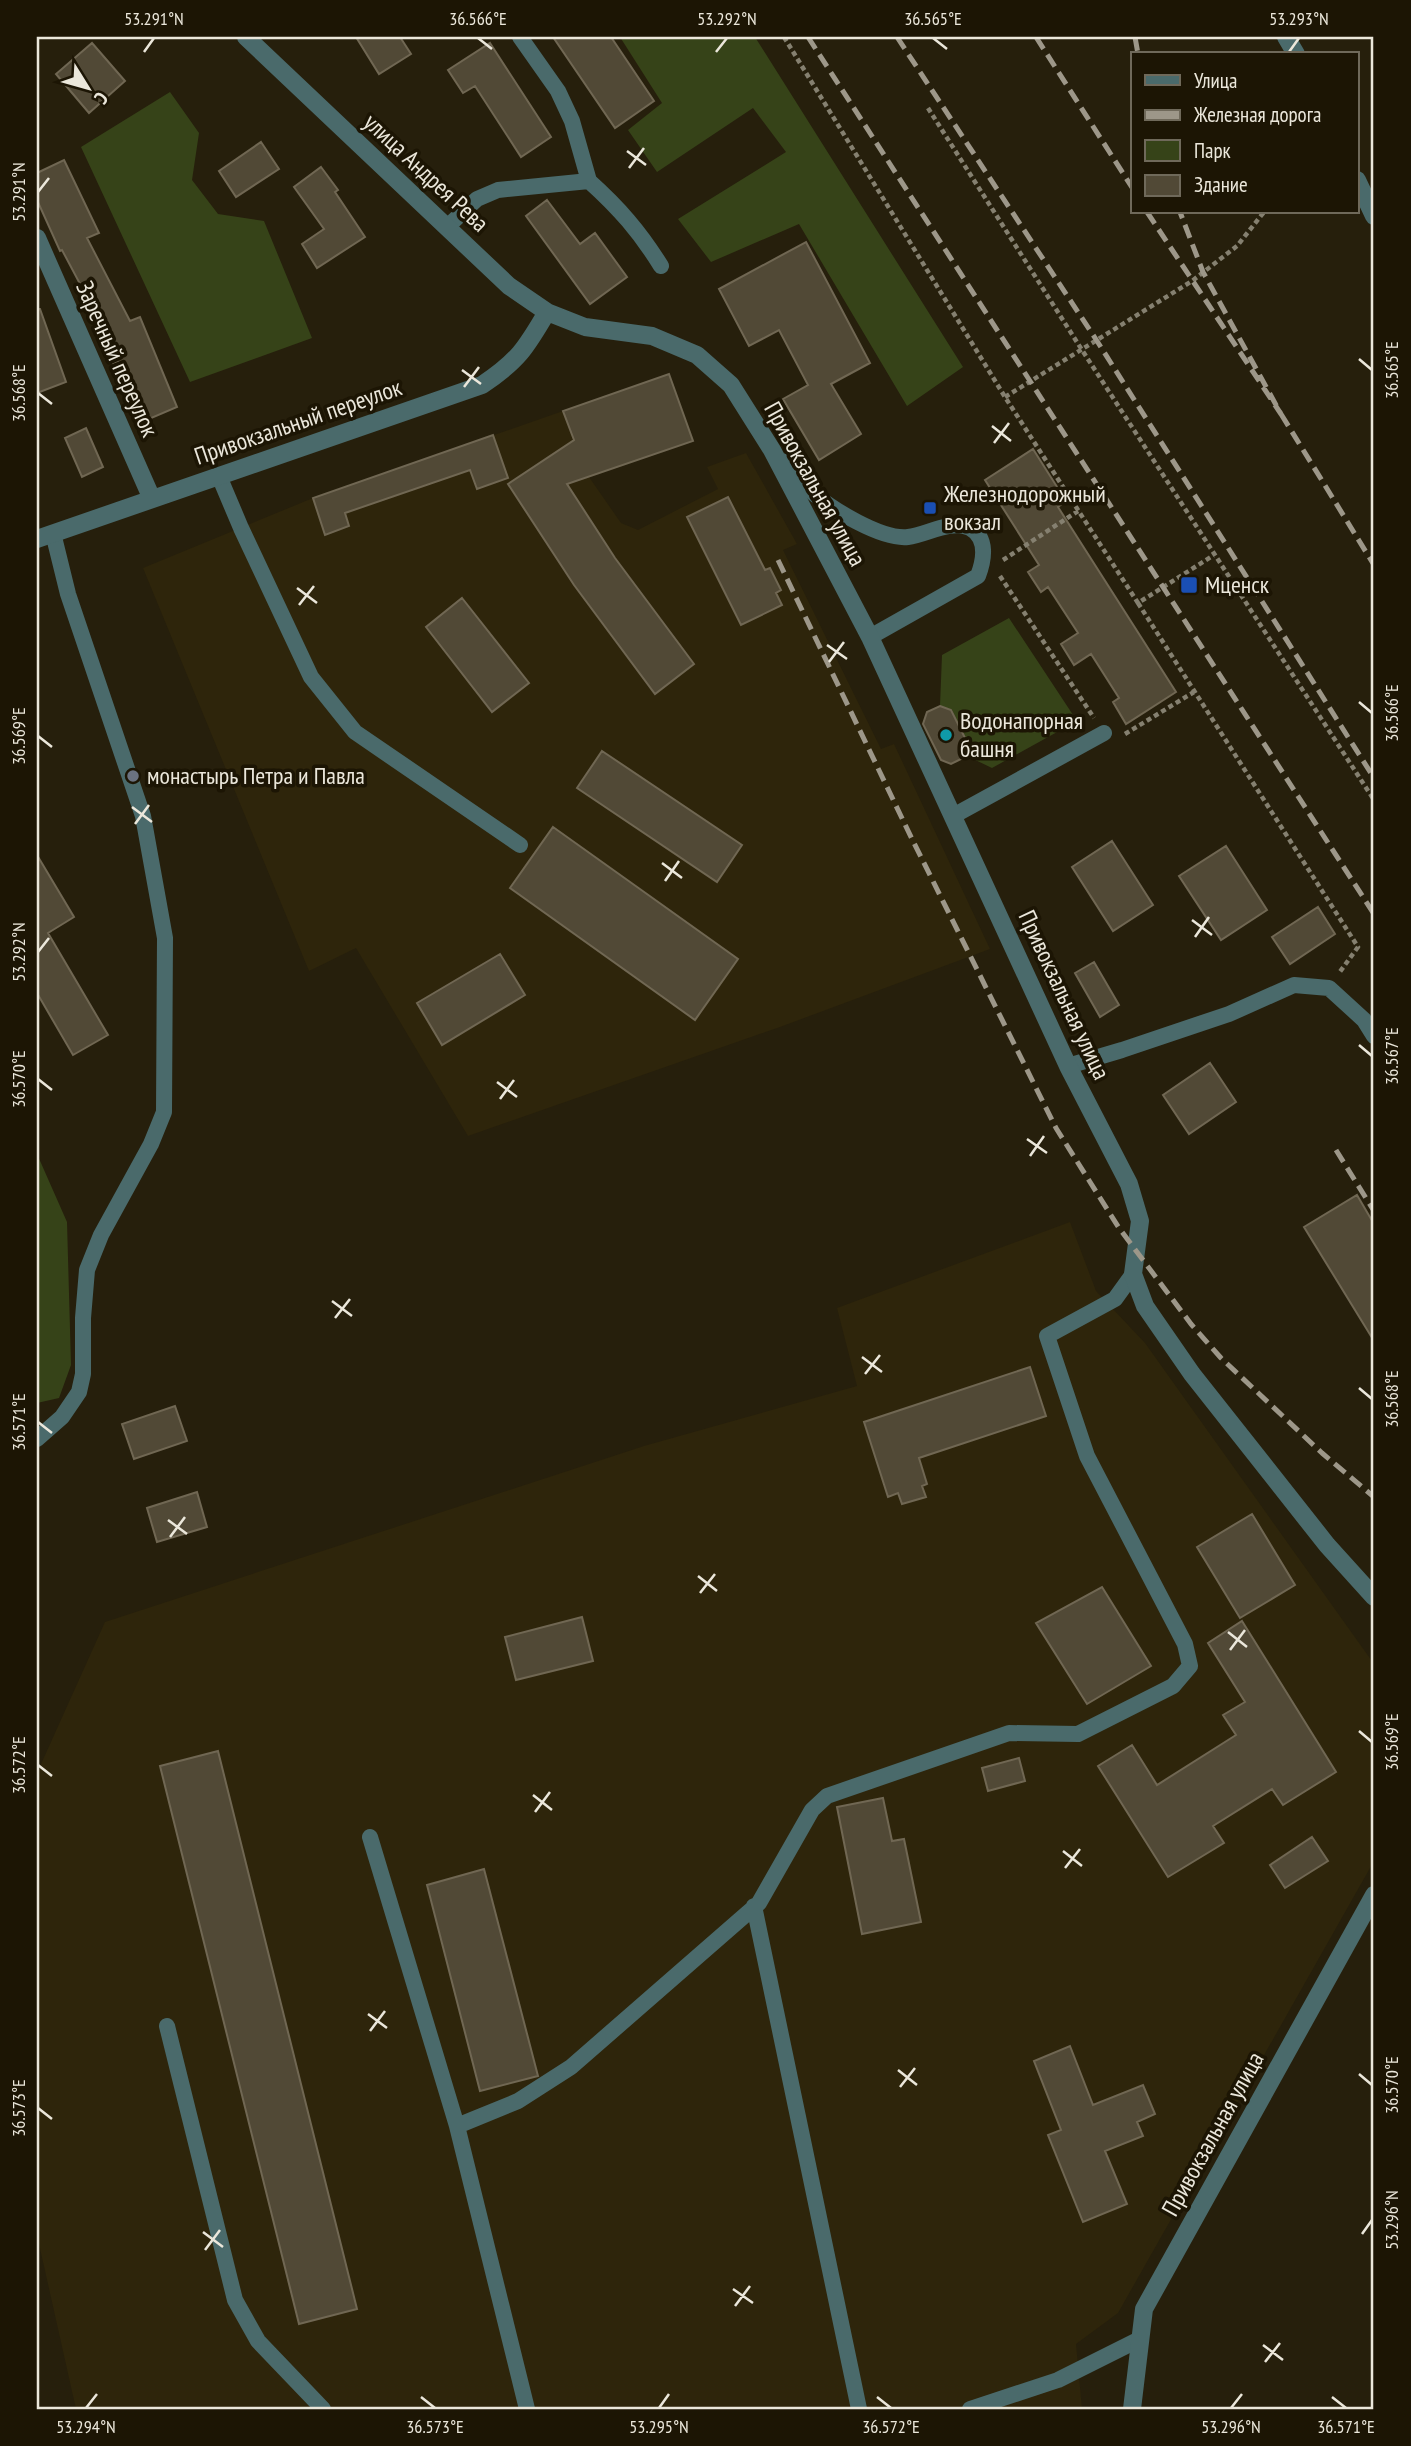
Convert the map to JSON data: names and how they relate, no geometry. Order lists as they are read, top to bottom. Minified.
{"streets":{"street":["улица Андрея Рева","Заречный переулок","Привокзальный переулок","Привокзальная улица"]},"crossings":[["улица Андрея Рева","Привокзальный переулок"],["улица Андрея Рева","Привокзальная улица"],["Заречный переулок","Привокзальный переулок"]],"places":{"transit":["Железнодорожный вокзал","Мценск"],"other":["Водонапорная башня","монастырь Петра и Павла"]},"legend":["Улица","Железная дорога","Парк","Здание"],"north":"bottom right","coordinates":["53.291°N","36.566°E","53.292°N","36.565°E","53.293°N","36.568°E","36.569°E","36.567°E","36.570°E","36.571°E","36.572°E","36.573°E","53.296°N","53.294°N","53.295°N"]}
